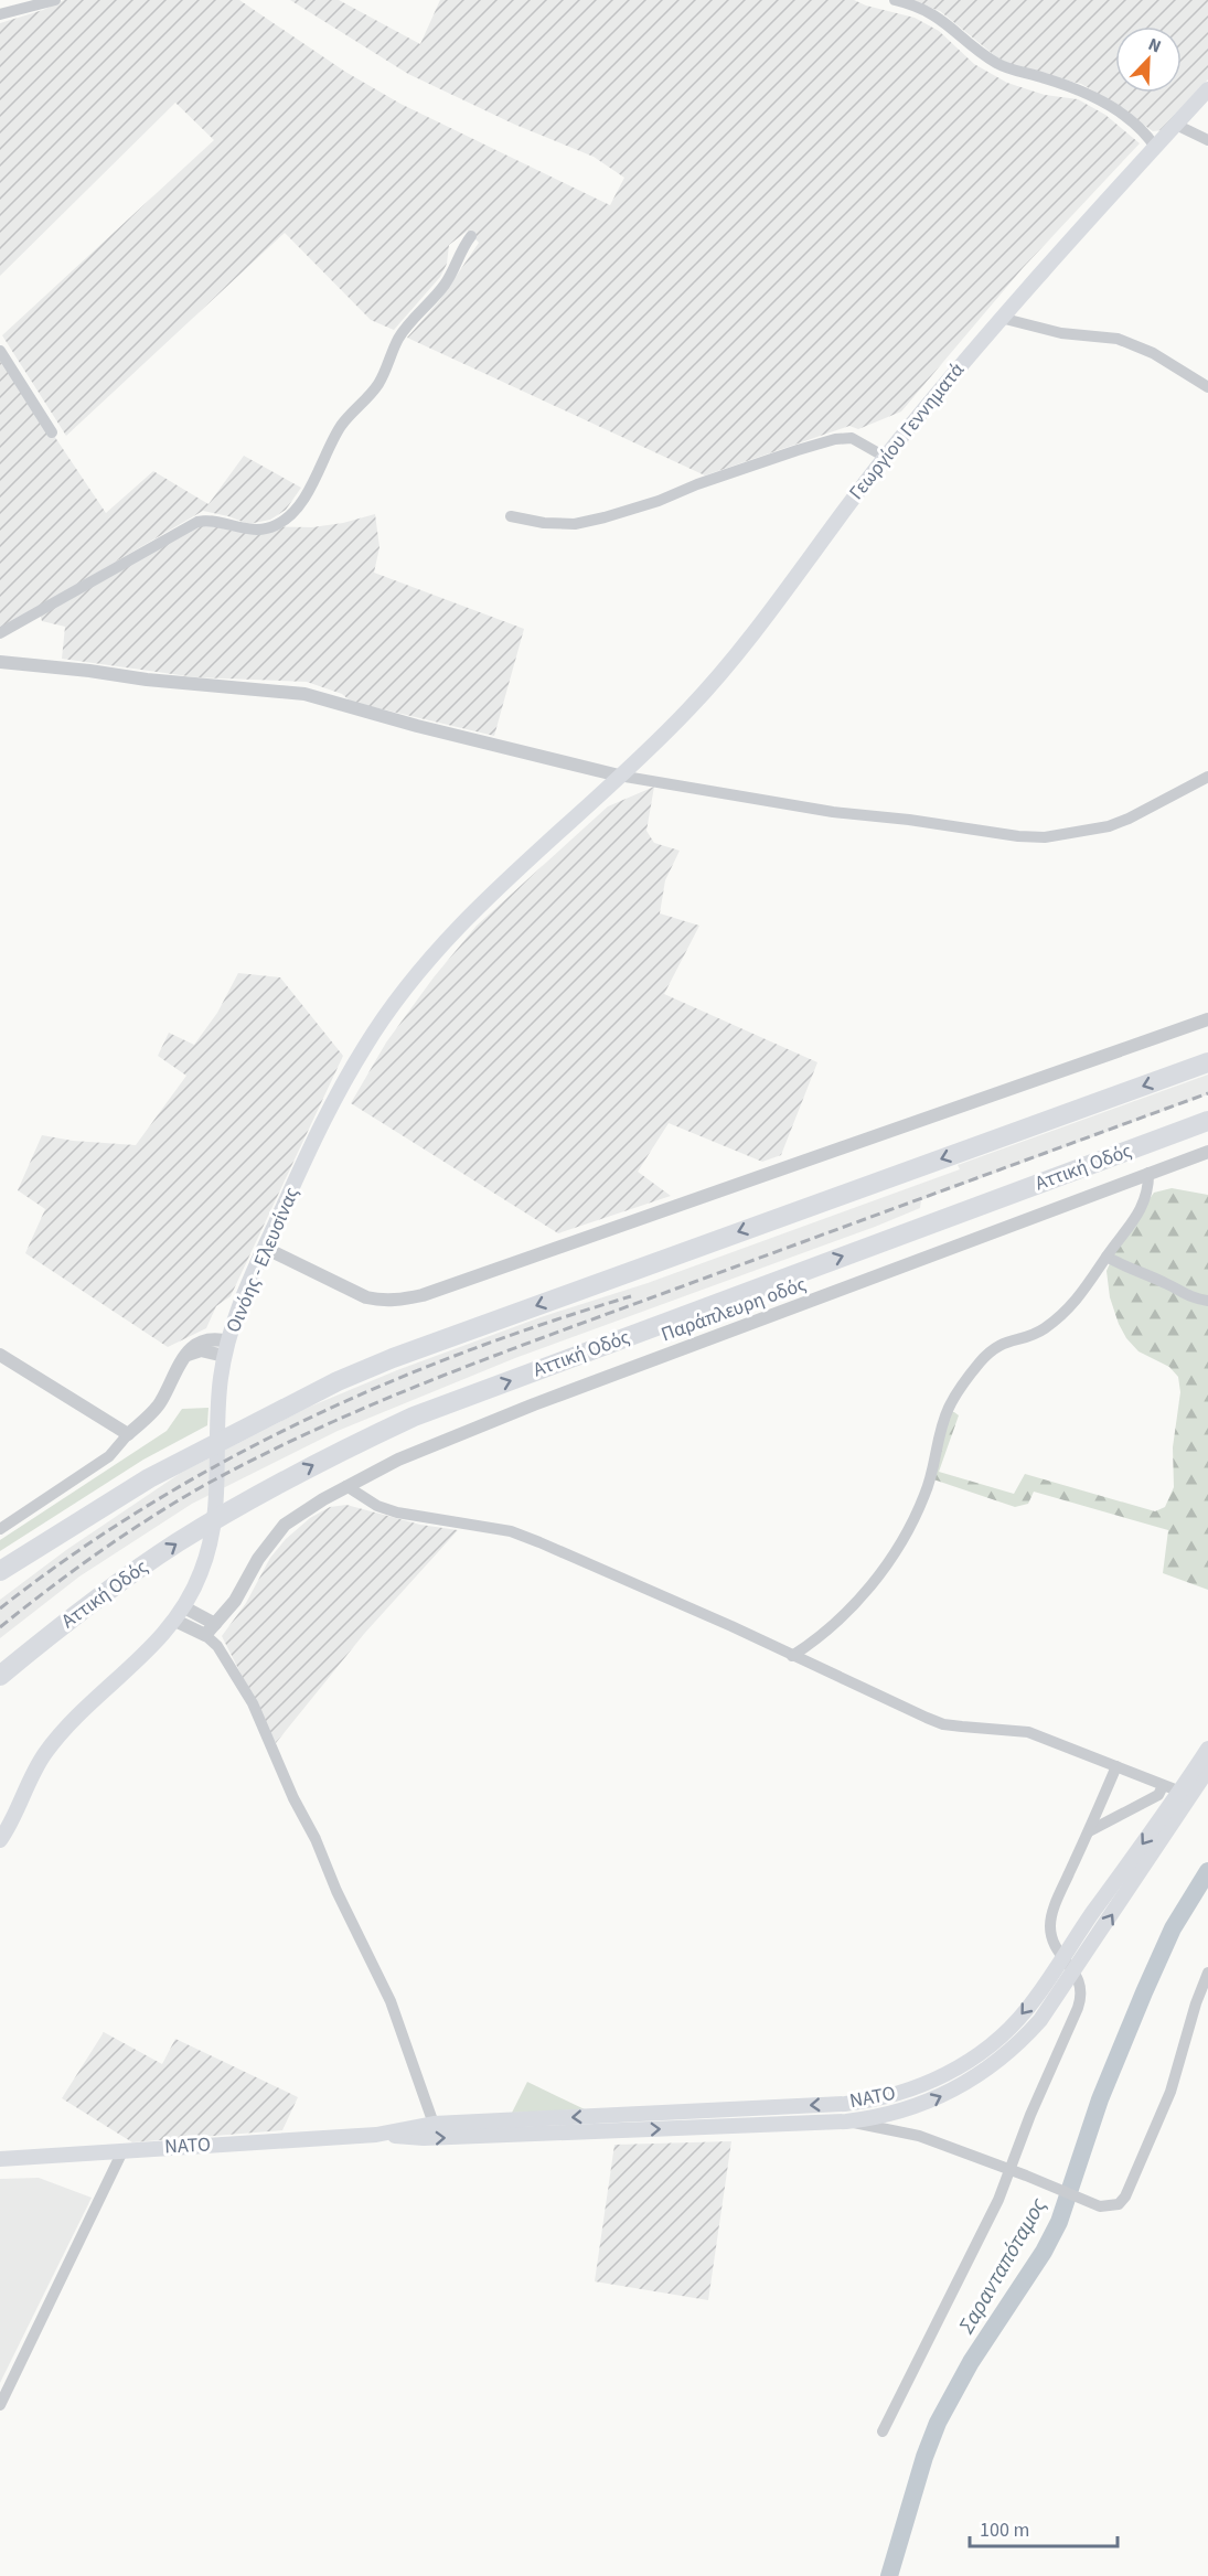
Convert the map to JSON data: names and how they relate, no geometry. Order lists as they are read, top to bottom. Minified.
{"streets":{"highway":["Αττική Οδός"],"main road":["Γεωργίου Γεννηματά","Οινόης - Ελευσίνας","ΝΑΤΟ"],"street":["Παράπλευρη οδός"]},"crossings":[["Γεωργίου Γεννηματά","Οινόης - Ελευσίνας"]],"water":["Σαρανταπόταμος"],"scale_bar":"100 m","north":"top right"}
